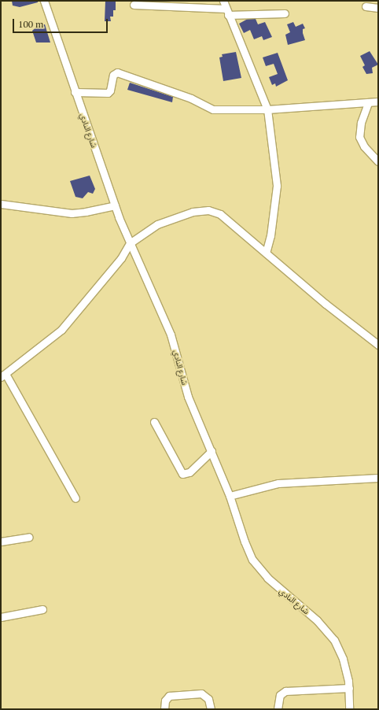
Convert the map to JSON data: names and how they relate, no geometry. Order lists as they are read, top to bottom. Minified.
{"streets":{"street":["شارع النادي"]},"scale_bar":"100 m"}
